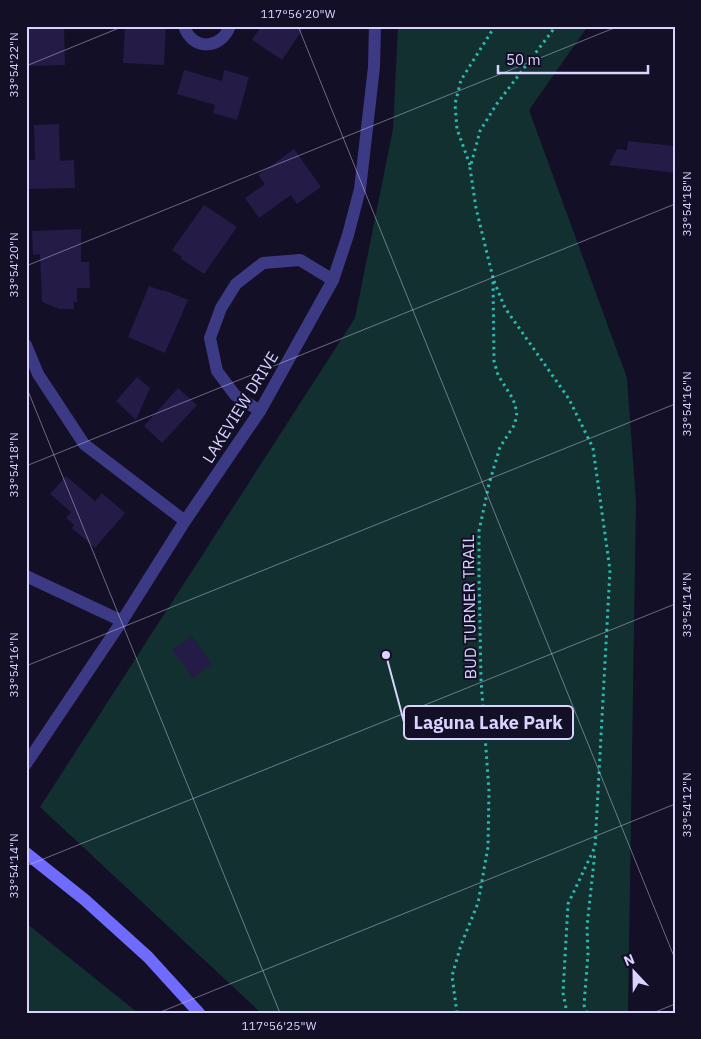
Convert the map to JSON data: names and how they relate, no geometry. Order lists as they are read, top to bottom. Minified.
{"streets":{"street":["LAKEVIEW DRIVE"],"path":["BUD TURNER TRAIL"]},"places":["Laguna Lake Park"],"scale_bar":"50 m","north":"top","coordinates":["117°56'20\"W","33°54'22\"N","33°54'18\"N","33°54'20\"N","33°54'16\"N","33°54'14\"N","33°54'12\"N","117°56'25\"W"]}
